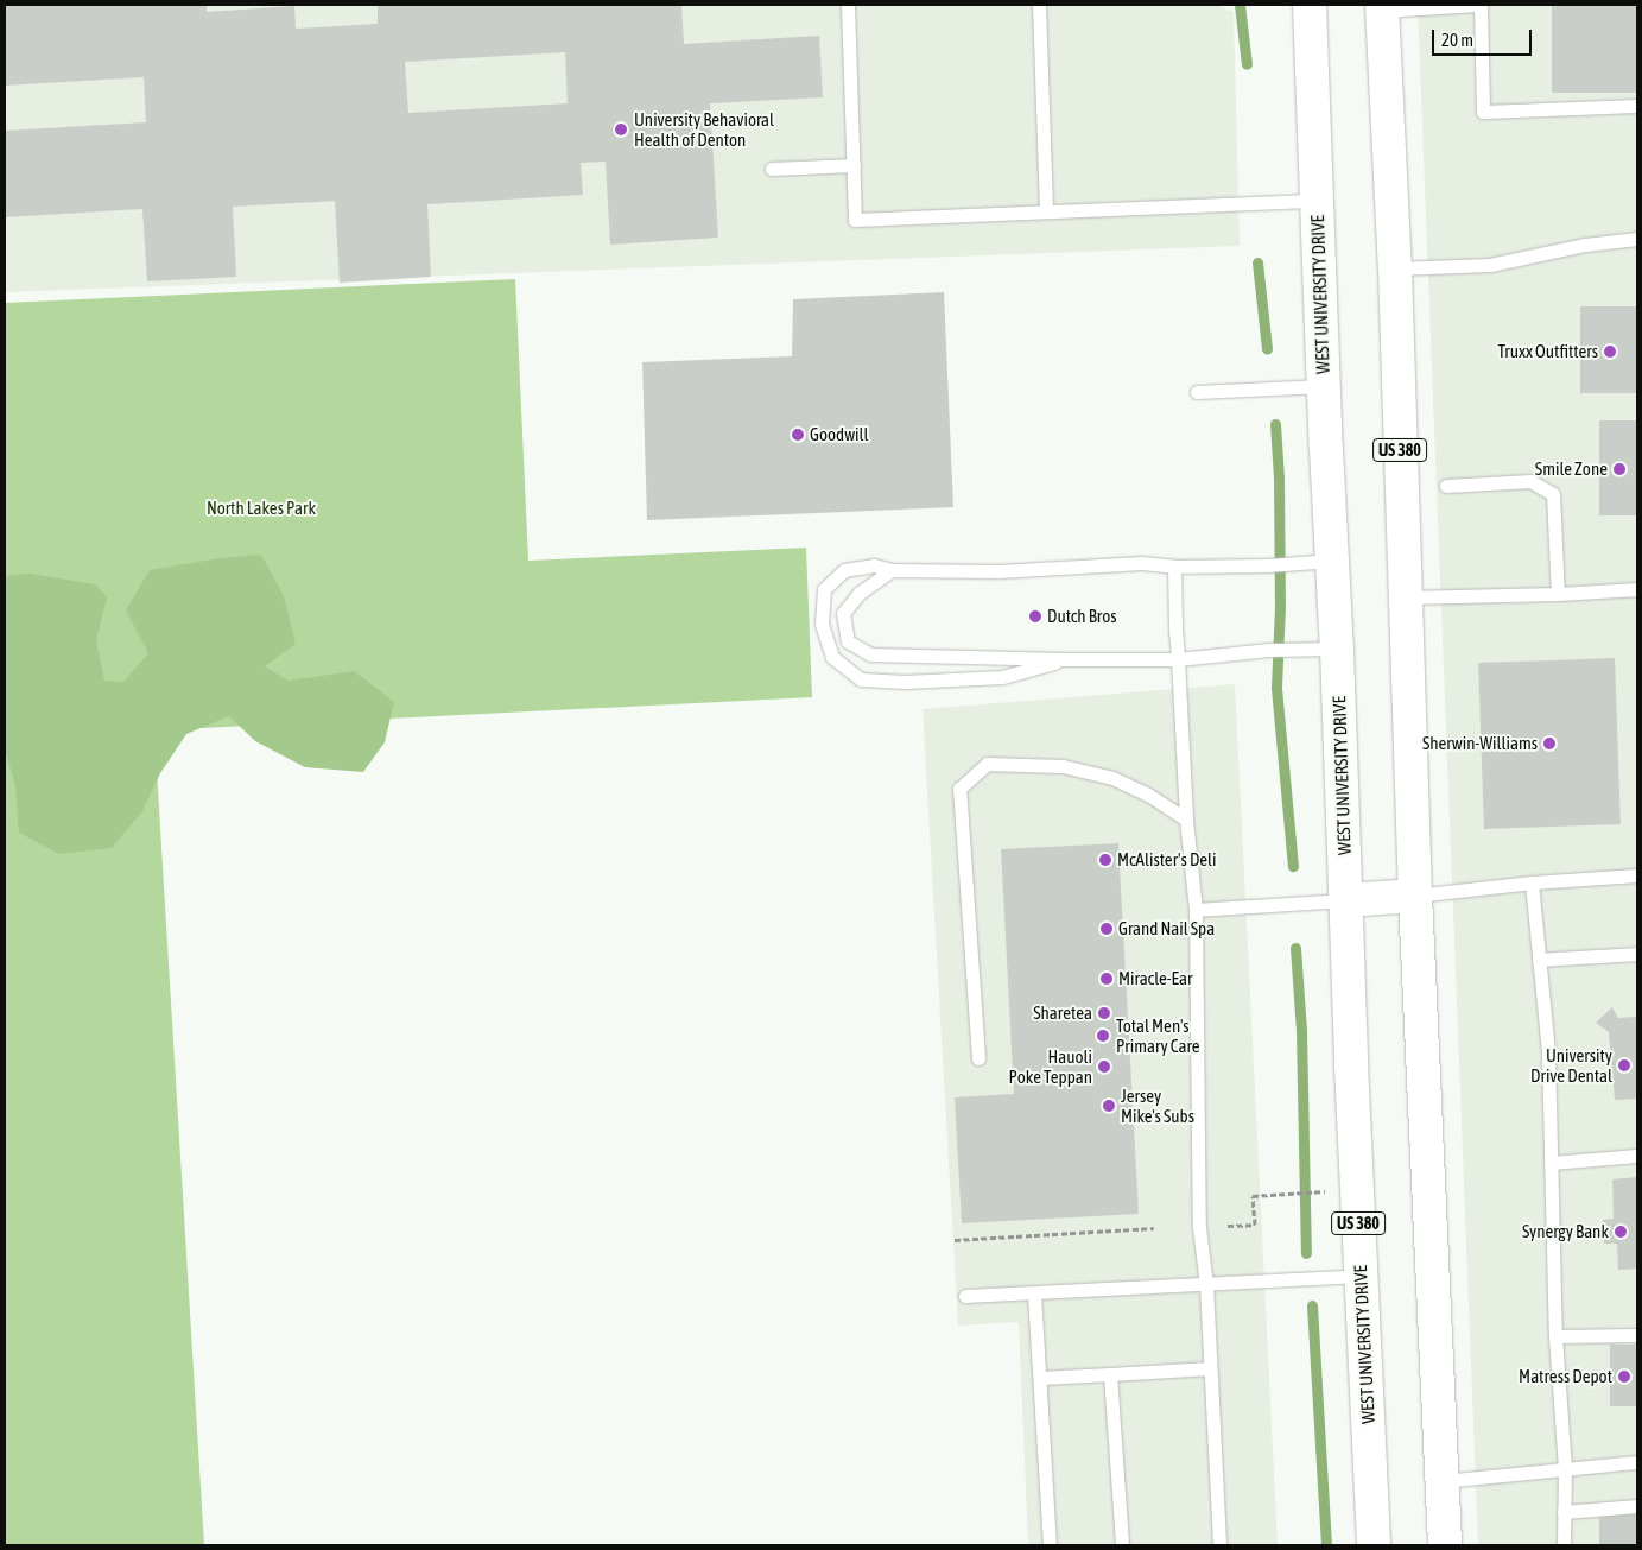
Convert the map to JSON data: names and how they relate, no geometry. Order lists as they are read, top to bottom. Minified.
{"streets":{"main road":["WEST UNIVERSITY DRIVE","US 380"]},"parks":["North Lakes Park"],"places":["University Behavioral Health of Denton","Truxx Outfitters","Goodwill","Smile Zone","Dutch Bros","Sherwin-Williams","McAlister's Deli","Grand Nail Spa","Miracle-Ear","Sharetea","Total Men's Primary Care","University Drive Dental","Hauoli Poke Teppan","Jersey Mike's Subs","Synergy Bank","Matress Depot"],"scale_bar":"20 m"}
